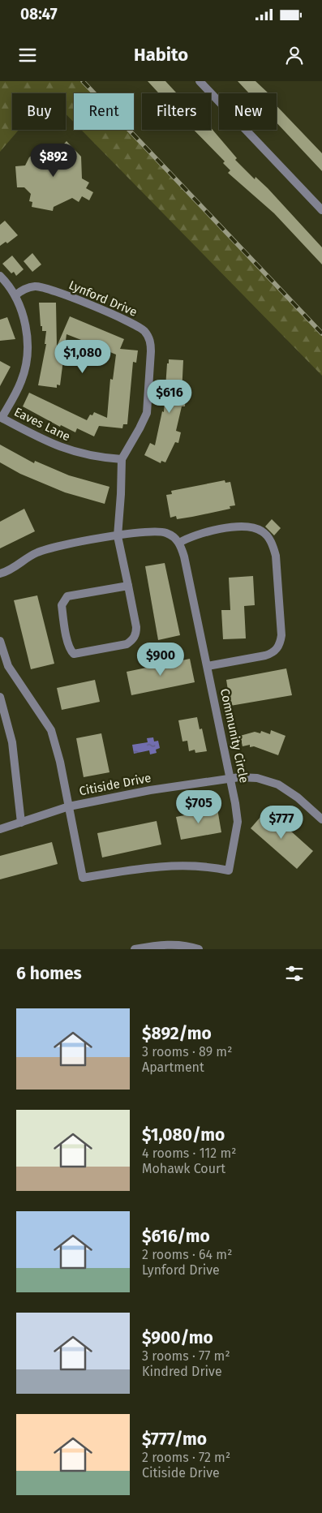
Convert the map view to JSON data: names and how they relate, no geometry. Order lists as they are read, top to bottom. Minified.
{"streets":{"street":["Lynford Drive","Eaves Lane","Community Circle","Citiside Drive"]},"crossings":[["Lynford Drive","Eaves Lane"],["Community Circle","Citiside Drive"]],"page":{"status":"08:47","header":"Habito","chip":["Buy","Rent","Filters","New"],"price":["$892","$1,080","$616","$900","$705","$777"],"heading":"6 homes","list":[{"name":"$892/mo","note":"3 rooms · 89 m² · Apartment"},{"name":"$1,080/mo","note":"4 rooms · 112 m² · Mohawk Court"},{"name":"$616/mo","note":"2 rooms · 64 m² · Lynford Drive"},{"name":"$900/mo","note":"3 rooms · 77 m² · Kindred Drive"},{"name":"$777/mo","note":"2 rooms · 72 m² · Citiside Drive"}]}}
